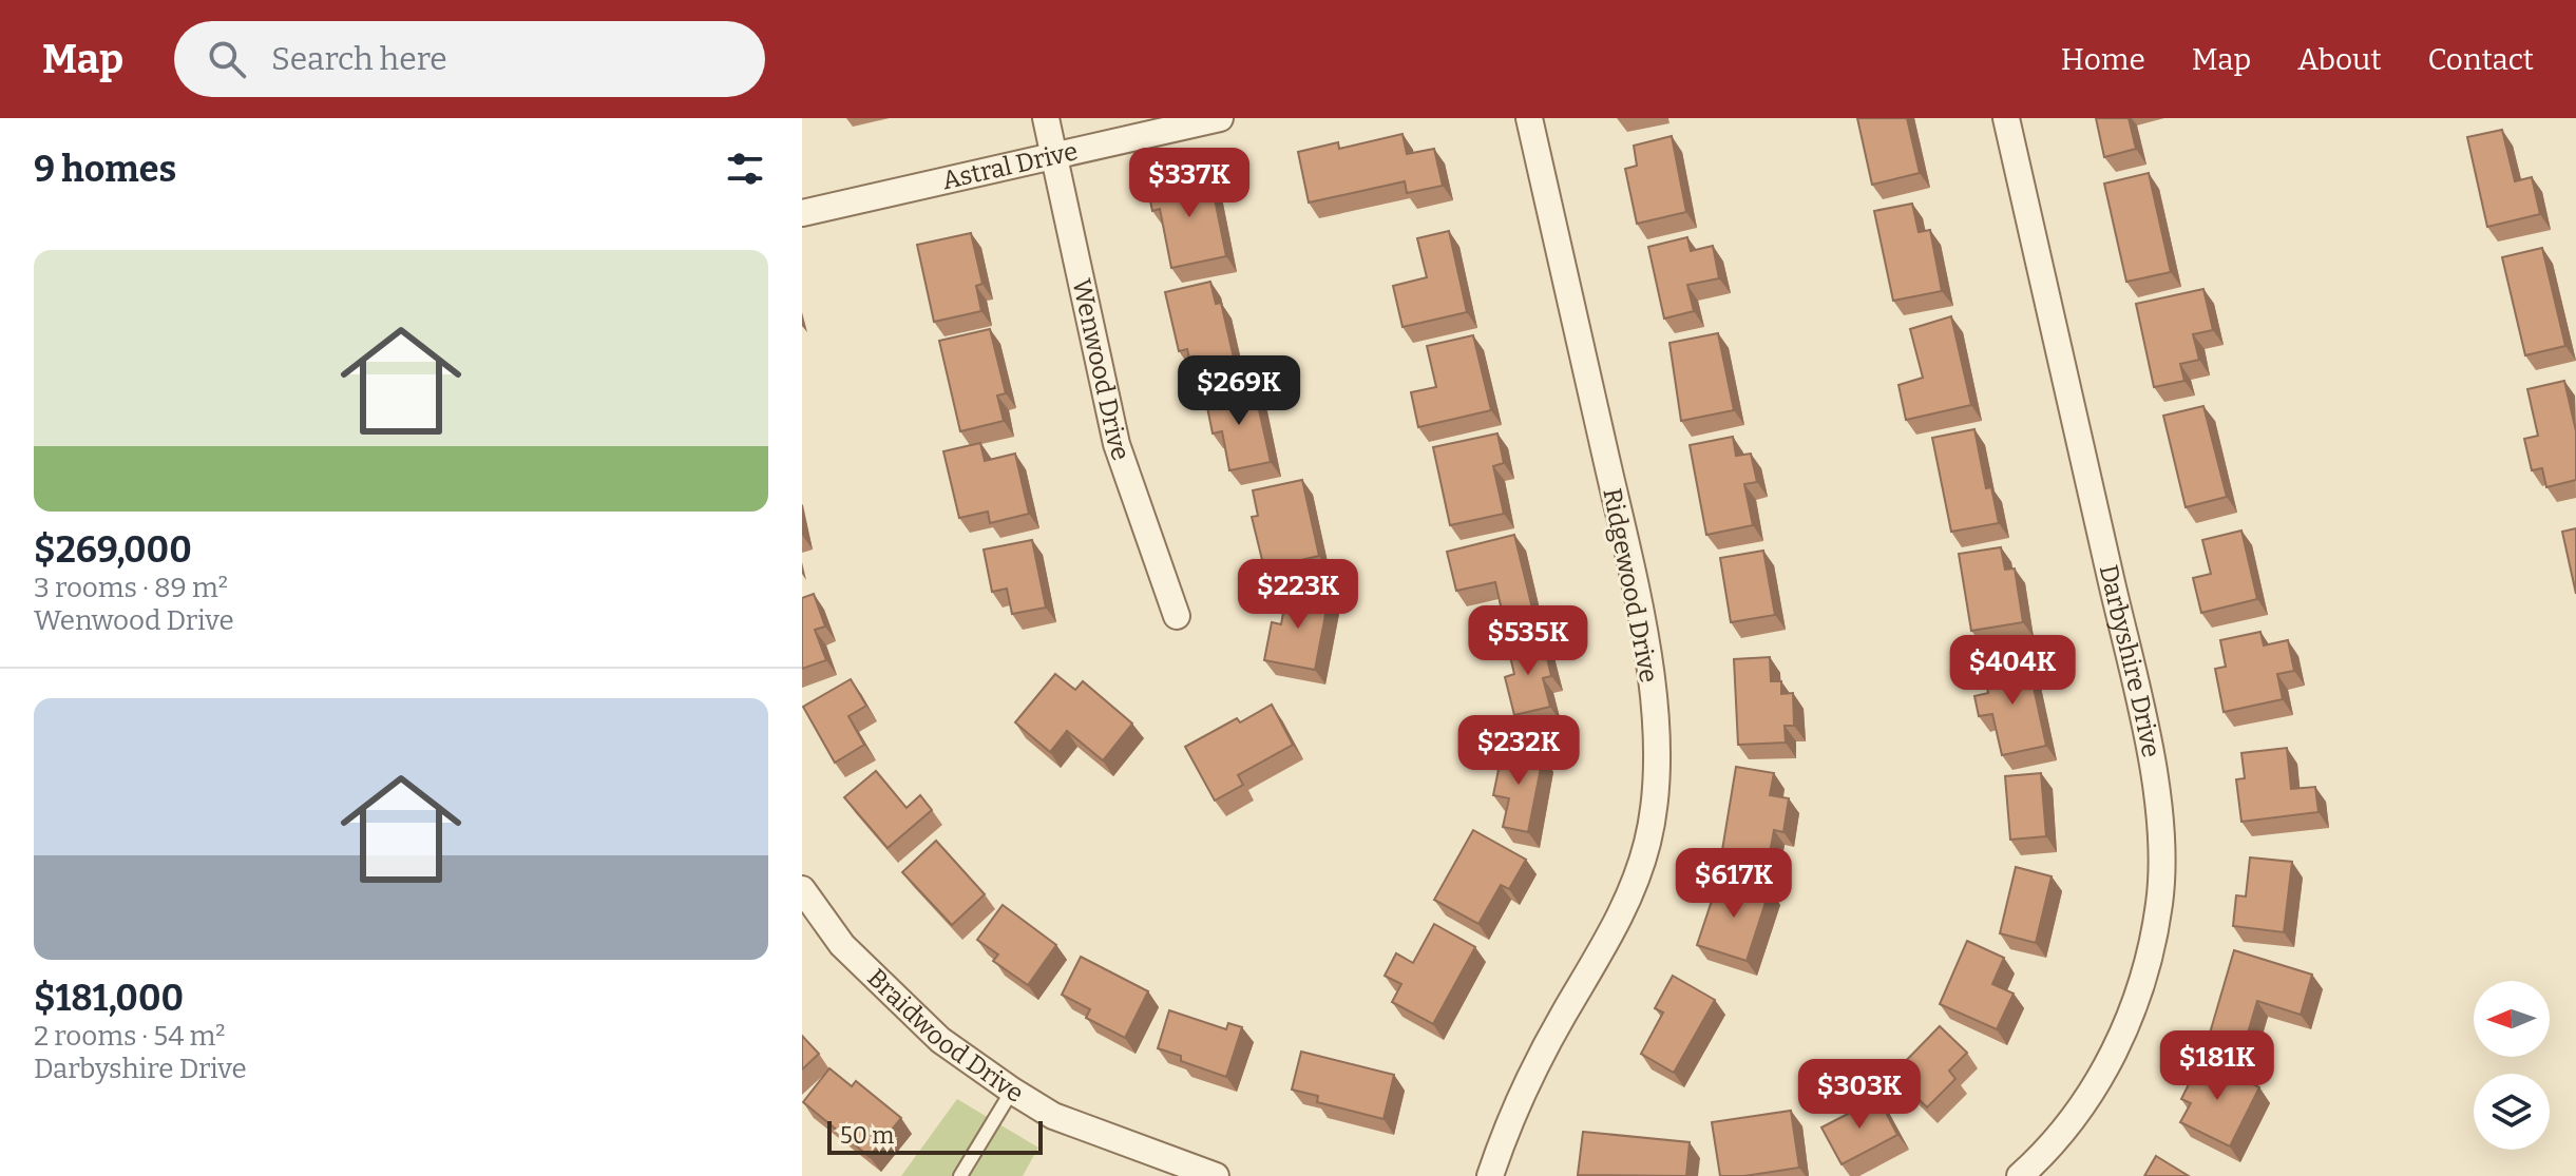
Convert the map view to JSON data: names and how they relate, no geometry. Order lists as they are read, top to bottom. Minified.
{"streets":{"street":["Astral Drive","Wenwood Drive","Ridgewood Drive","Darbyshire Drive","Braidwood Drive"]},"crossings":[["Astral Drive","Wenwood Drive"]],"scale_bar":"50 m","north":"left","page":{"header":"Map","search":"Search here","nav":["Home","Map","About","Contact"],"heading":"9 homes","price":["$337K","$269K","$223K","$535K","$404K","$232K","$617K","$181K","$303K"],"list":[{"name":"$269,000","note":"3 rooms · 89 m² · Wenwood Drive"},{"name":"$181,000","note":"2 rooms · 54 m² · Darbyshire Drive"}],"scale":"50 m"}}
